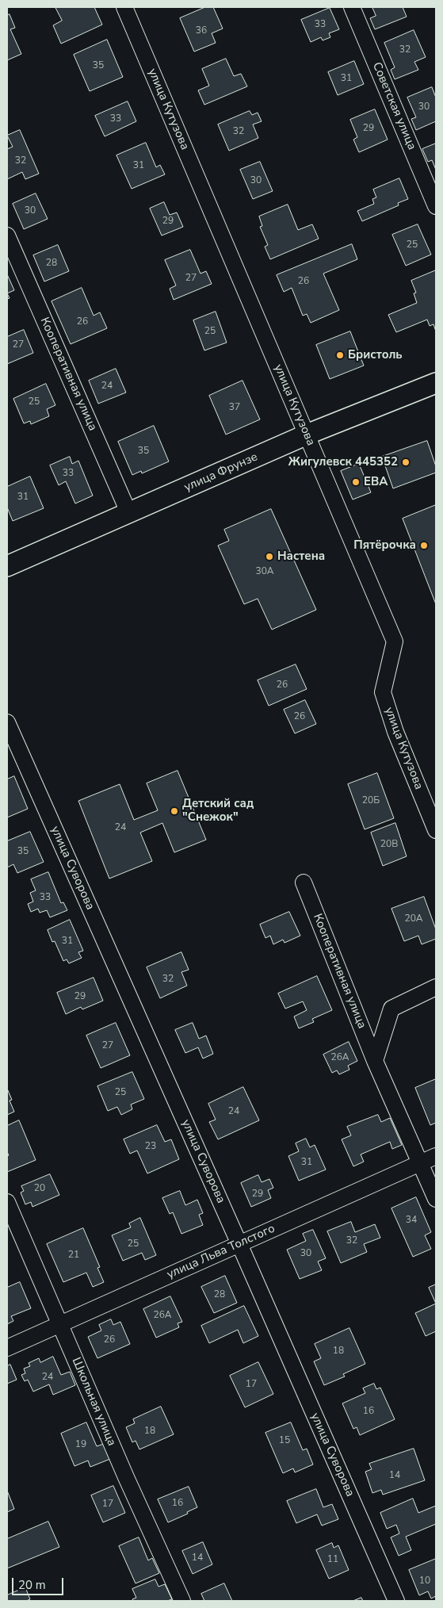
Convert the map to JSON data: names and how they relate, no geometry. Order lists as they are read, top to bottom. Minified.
{"streets":{"street":["Советская улица","улица Кутузова","Кооперативная улица","улица Фрунзе","улица Суворова","улица Льва Толстого","Школьная улица"]},"crossings":[["улица Кутузова","улица Фрунзе"],["Кооперативная улица","улица Фрунзе"],["Кооперативная улица","улица Льва Толстого"],["улица Суворова","улица Льва Толстого"],["улица Льва Толстого","Школьная улица"]],"places":["Бристоль","Жигулевск 445352","ЕВА","Пятёрочка","Настена","Детский сад \"Снежок\""],"house_numbers":["33","36","32","35","31","30","33","29","32","32","31","30","30","29","25","28","27","26","26","25","27","24","25","37","35","33","31","30А","26","26","20Б","24","20В","35","33","20А","31","32","29","27","26А","25","24","23","31","20","29","34","32","25","30","21","28","26А","26","18","24","17","16","18","15","19","14","16","17","14","11","10"],"scale_bar":"20 m"}
